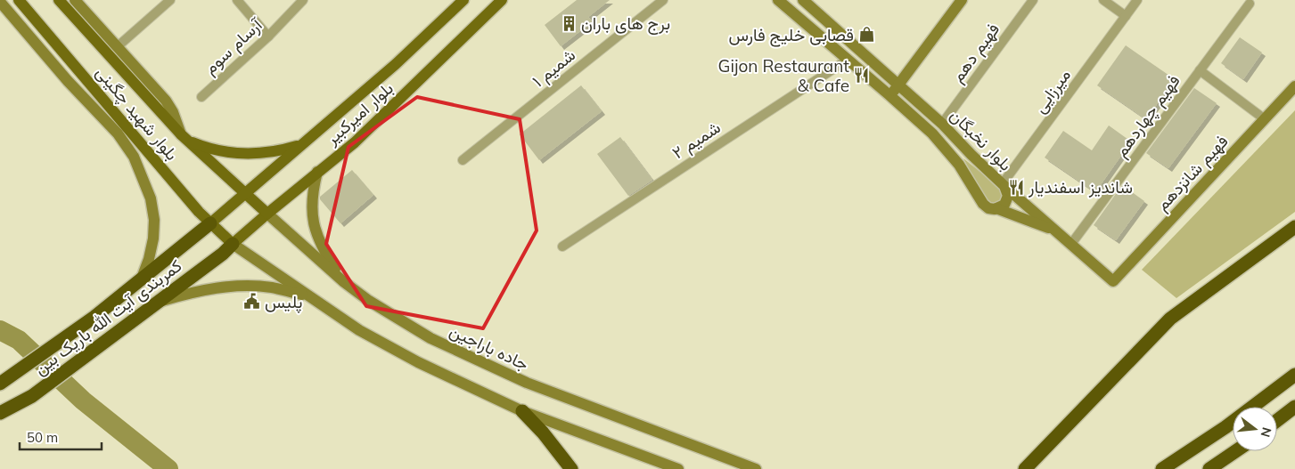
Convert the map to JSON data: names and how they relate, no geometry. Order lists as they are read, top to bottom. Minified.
{"streets":{"highway":["کمربندی آیت الله باریک بین"],"main road":["بلوار شهید چگینی","بلوار امیرکبیر","بلوار نخبگان","فهیم شانزدهم","جاده باراجین"],"street":["آرسام سوم","فهیم دهم","شمیم ۱","میرزایی","فهیم چهاردهم","شمیم ۲"]},"crossings":[["فهیم دهم","بلوار نخبگان"],["میرزایی","بلوار نخبگان"],["بلوار شهید چگینی","بلوار امیرکبیر"],["بلوار شهید چگینی","کمربندی آیت الله باریک بین"],["بلوار شهید چگینی","جاده باراجین"],["بلوار امیرکبیر","کمربندی آیت الله باریک بین"],["بلوار امیرکبیر","جاده باراجین"],["فهیم چهاردهم","فهیم شانزدهم"],["شمیم ۲","بلوار نخبگان"]],"places":{"building":["برج های باران"],"shop":["قصابی خلیج فارس"],"restaurant":["Gijon Restaurant & Cafe","شاندیز اسفندیار"],"public building":["پلیس"]},"scale_bar":"50 m","north":"right"}
